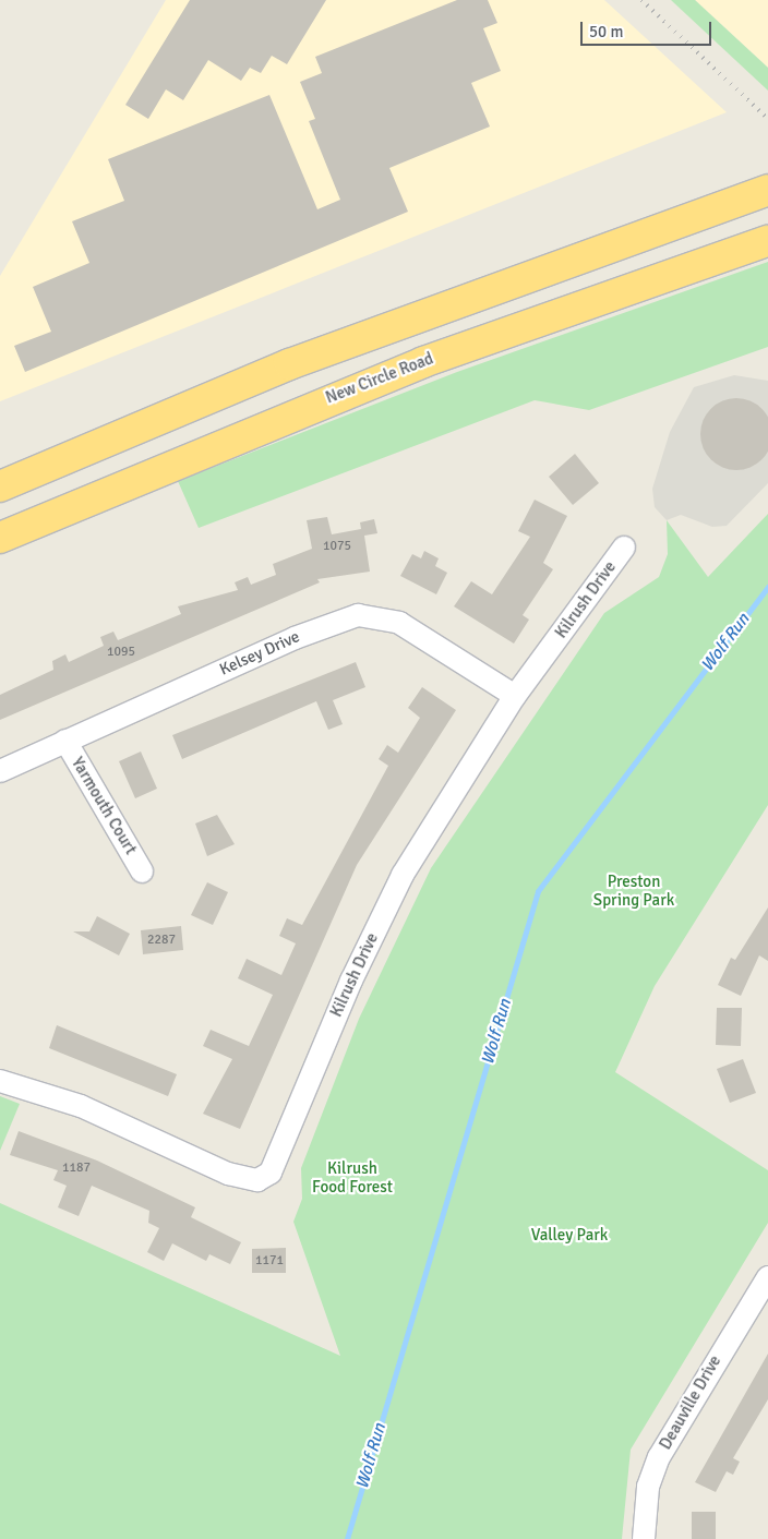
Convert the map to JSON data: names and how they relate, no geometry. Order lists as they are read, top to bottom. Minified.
{"streets":{"highway":["New Circle Road"],"street":["Kilrush Drive","Kelsey Drive","Yarmouth Court","Deauville Drive"]},"crossings":[["Kilrush Drive","Kelsey Drive"],["Kelsey Drive","Yarmouth Court"]],"water":["Wolf Run"],"parks":["Preston Spring Park","Kilrush Food Forest","Valley Park"],"house_numbers":["1075","1095","2287","1187","1171"],"scale_bar":"50 m"}
